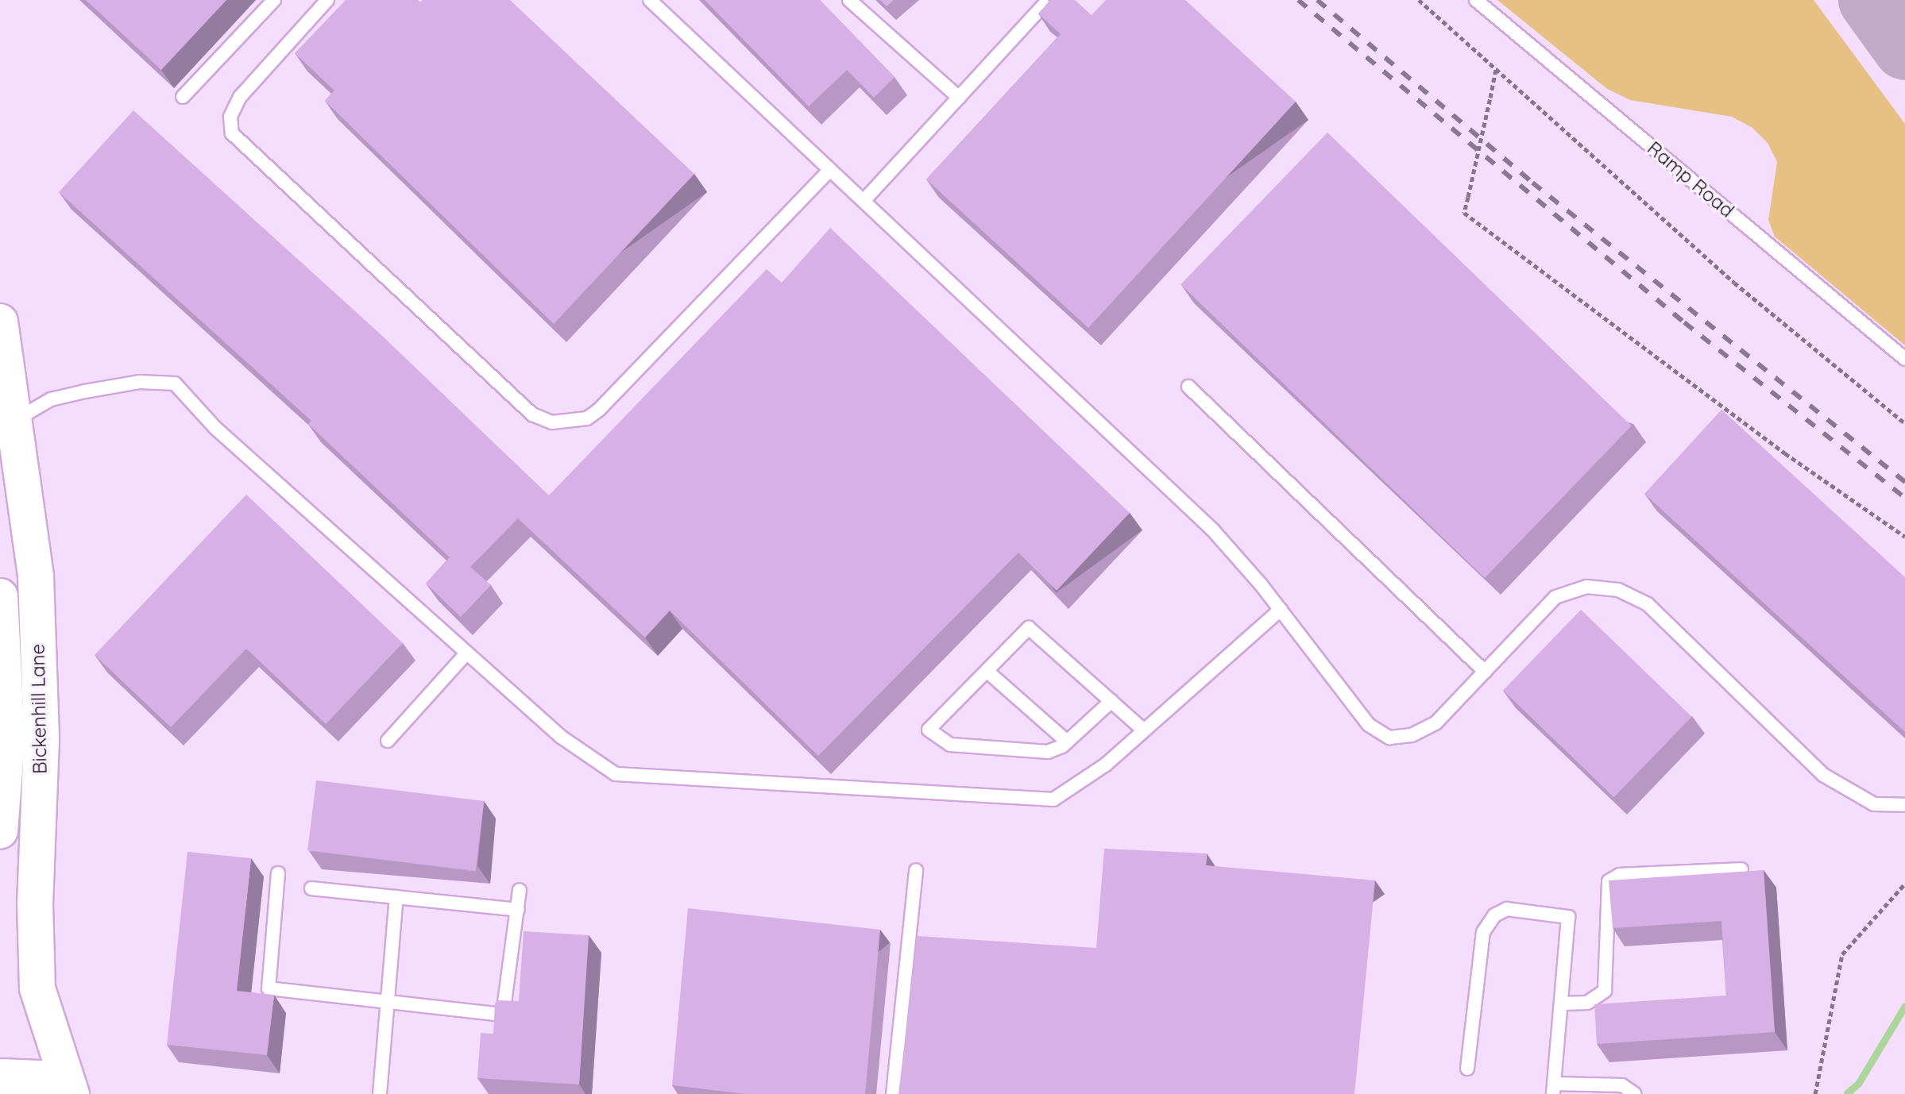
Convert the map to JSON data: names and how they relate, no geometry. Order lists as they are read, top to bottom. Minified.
{"streets":{"main road":["Bickenhill Lane"],"lane":["Ramp Road"]}}
